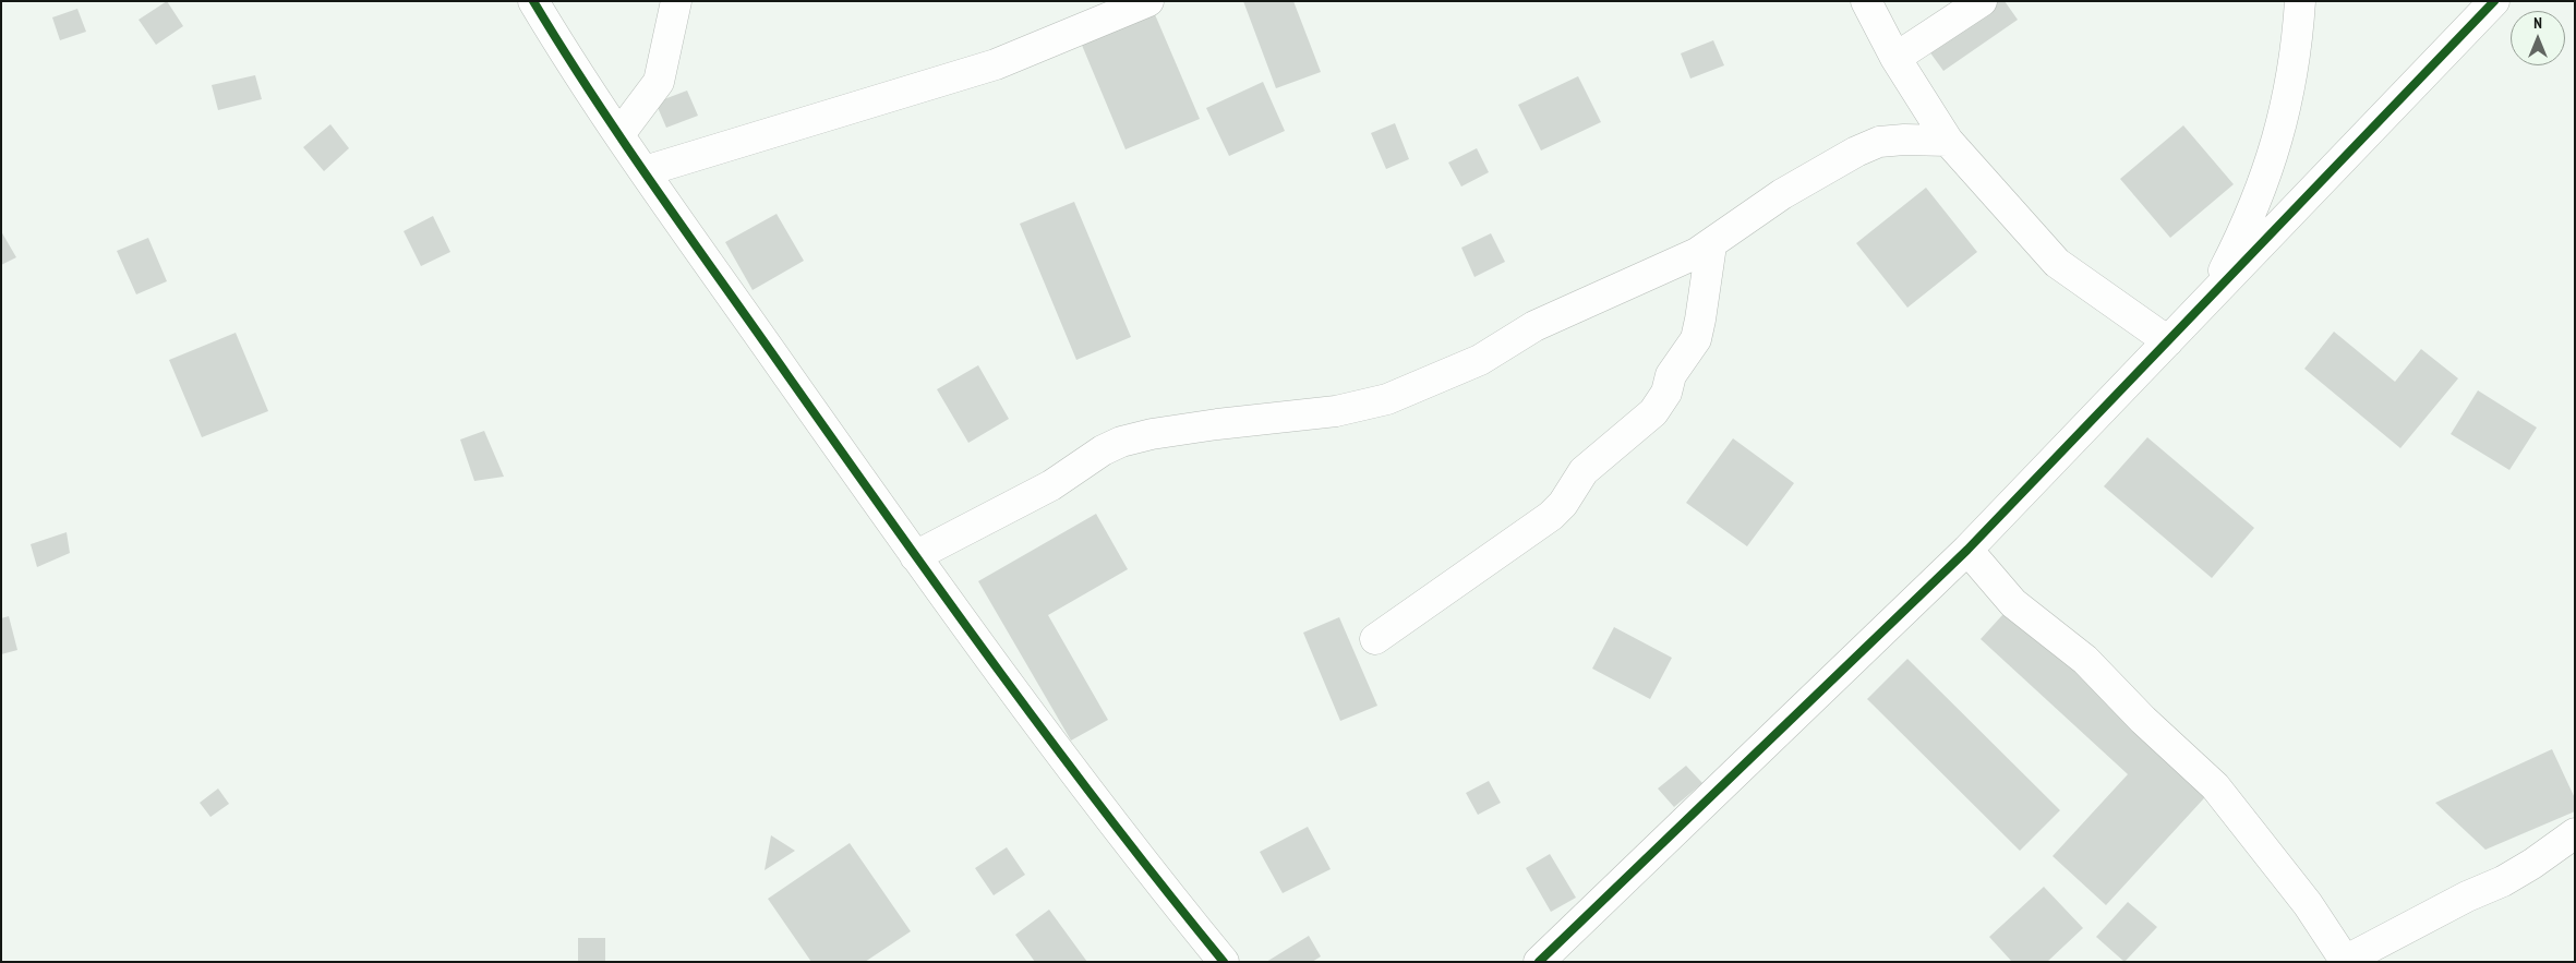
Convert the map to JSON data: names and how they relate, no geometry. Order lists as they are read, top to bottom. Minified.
{"north":"top"}
